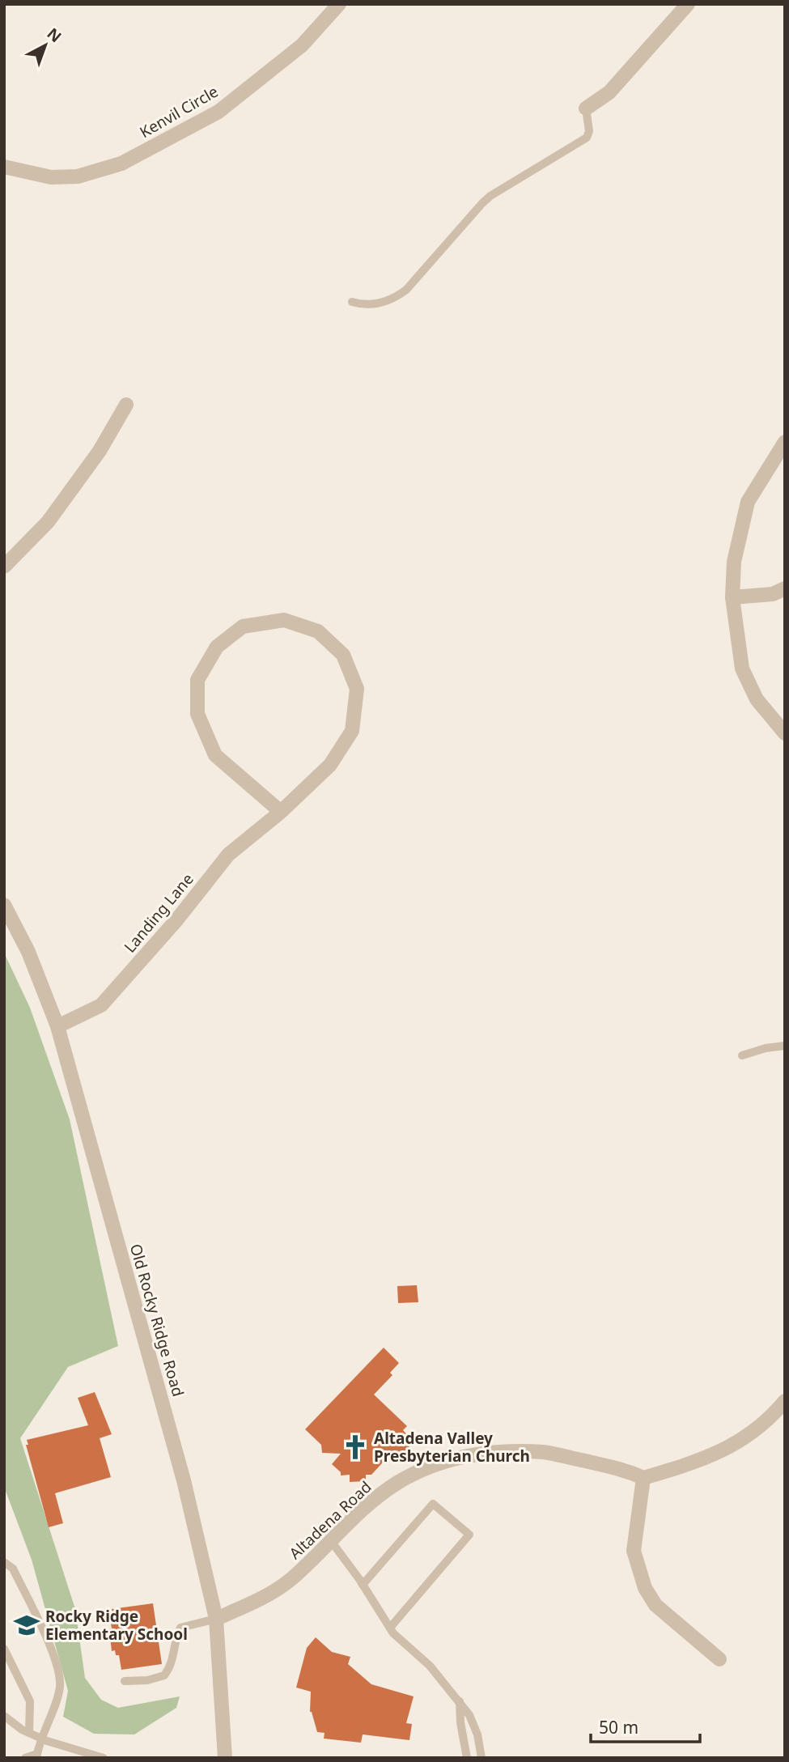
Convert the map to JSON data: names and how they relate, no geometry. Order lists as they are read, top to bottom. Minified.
{"streets":{"street":["Kenvil Circle","Landing Lane","Old Rocky Ridge Road","Altadena Road"]},"crossings":[["Landing Lane","Old Rocky Ridge Road"],["Old Rocky Ridge Road","Altadena Road"]],"places":{"church":["Altadena Valley Presbyterian Church"],"school or university":["Rocky Ridge Elementary School"]},"scale_bar":"50 m","north":"top right"}
